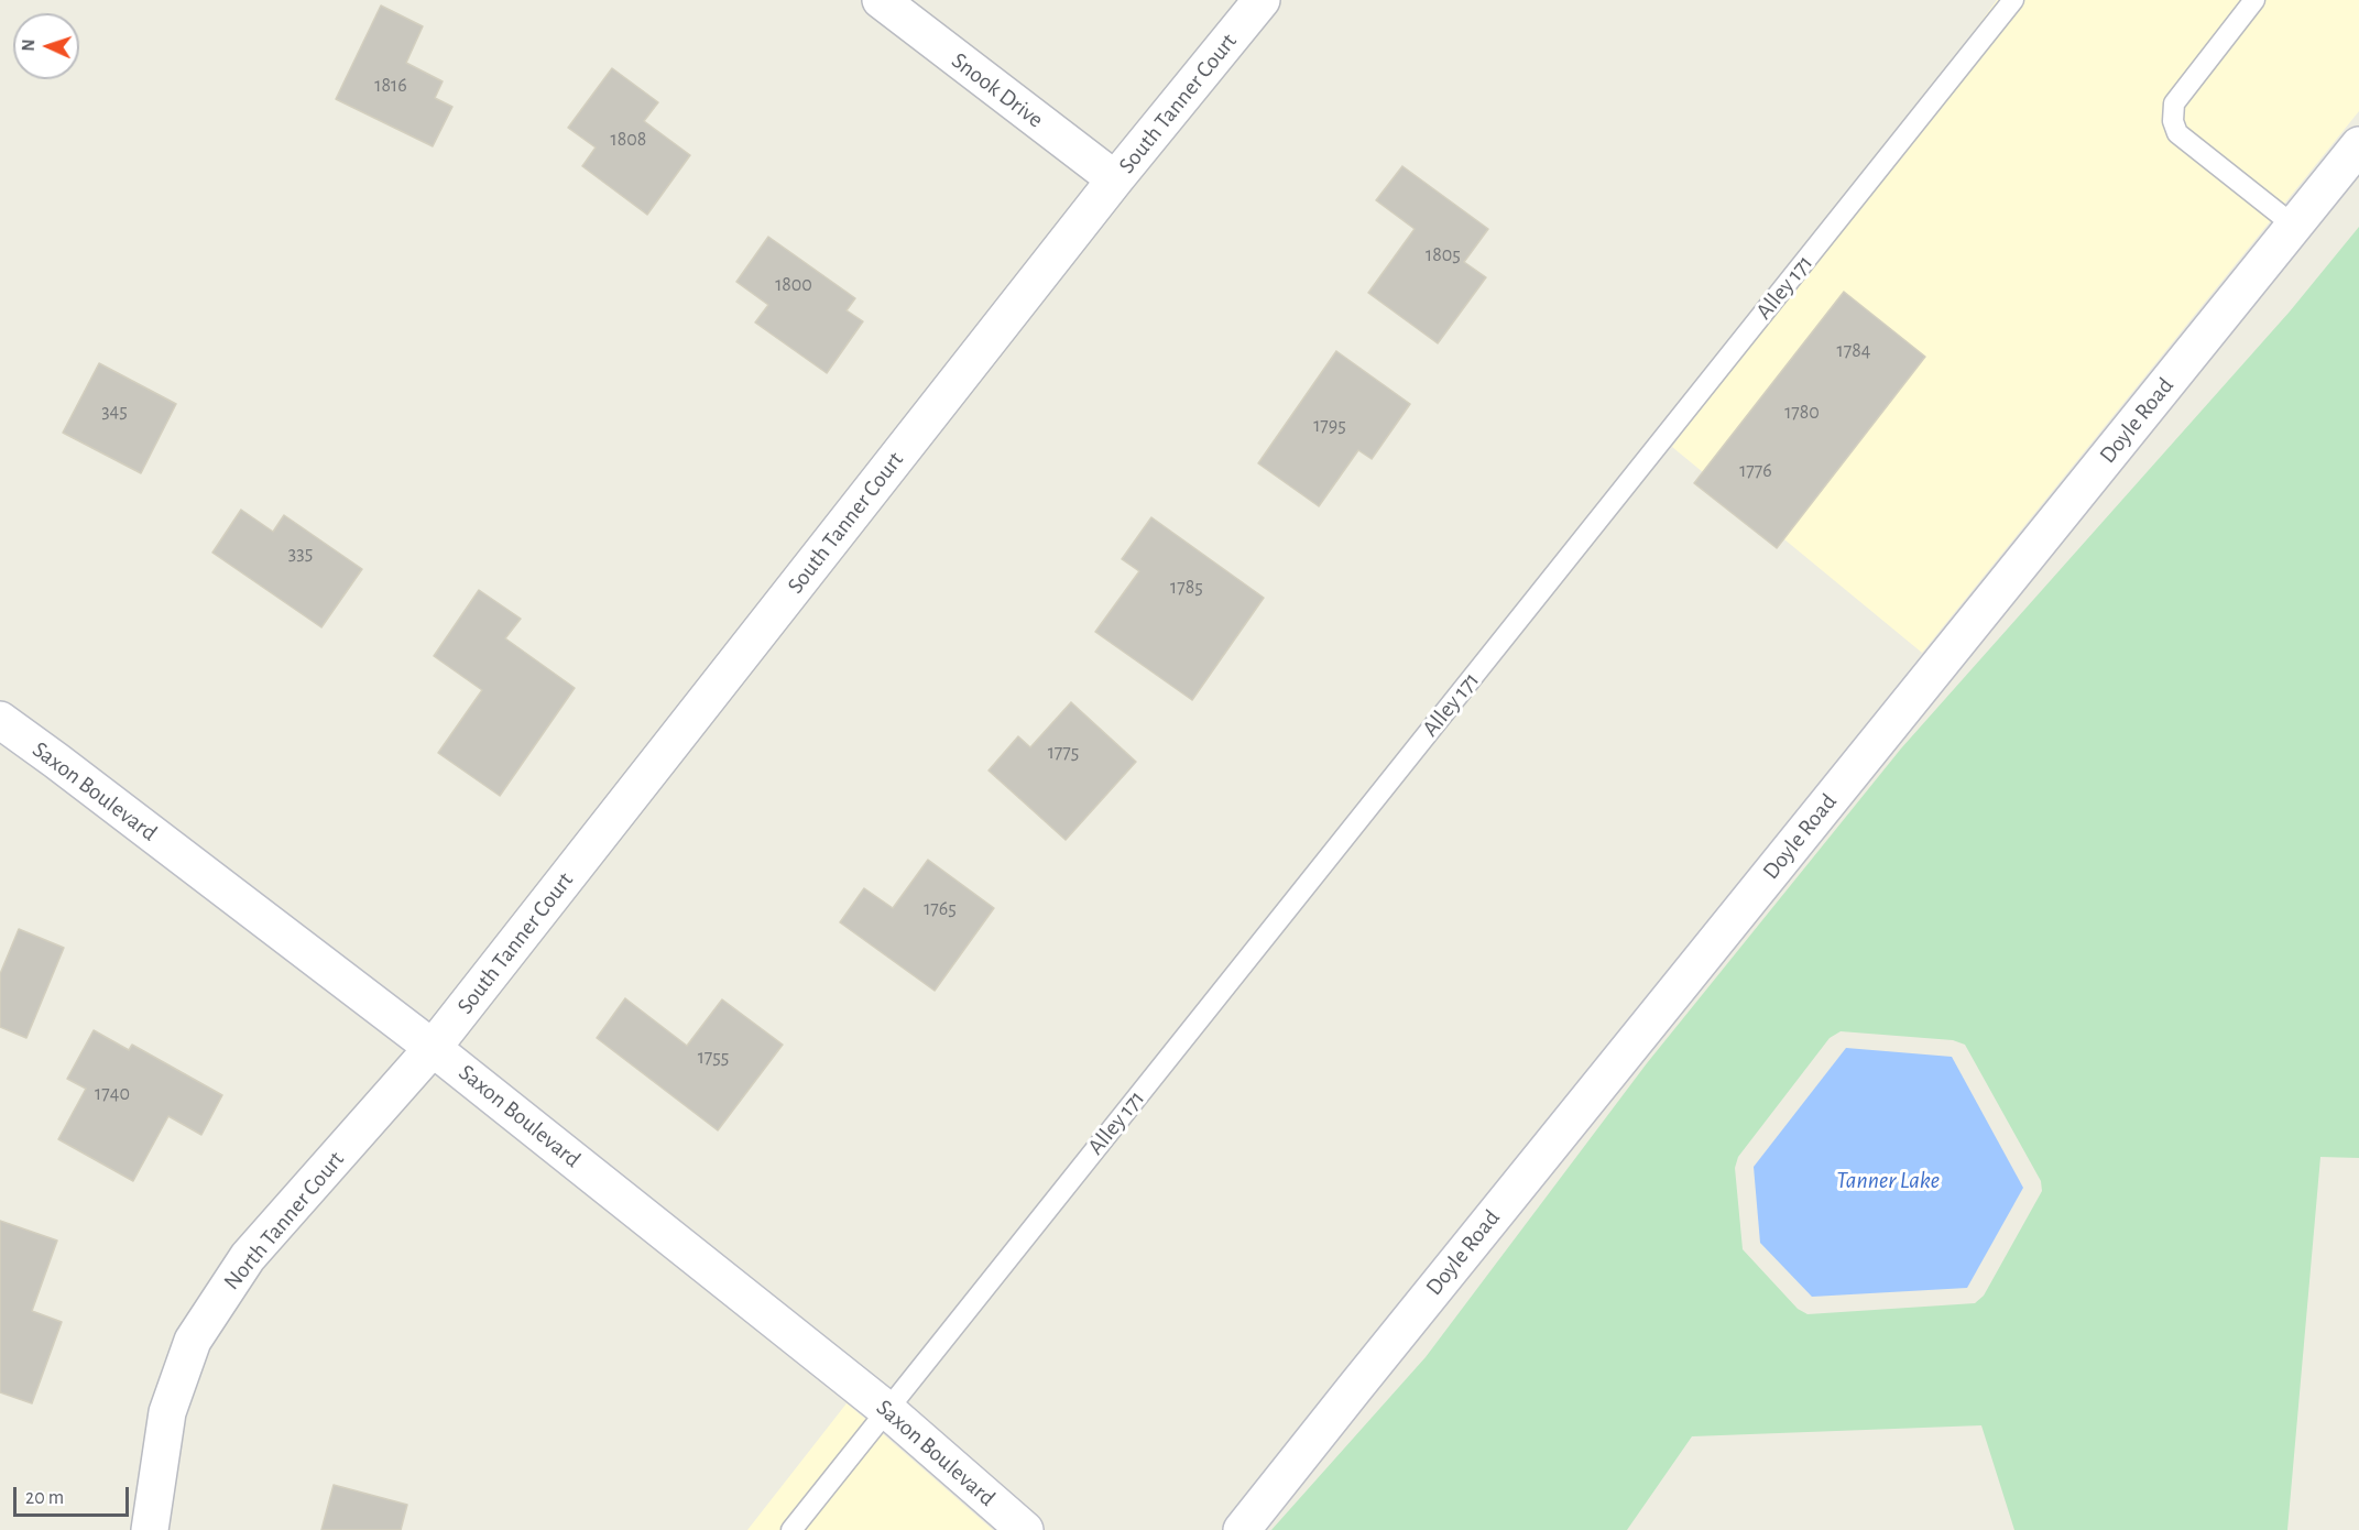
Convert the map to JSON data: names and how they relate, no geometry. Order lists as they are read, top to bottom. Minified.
{"streets":{"main road":["Snook Drive","South Tanner Court","Doyle Road","Saxon Boulevard","North Tanner Court"],"lane":["Alley 171"]},"crossings":[["Snook Drive","South Tanner Court"],["South Tanner Court","Saxon Boulevard"],["South Tanner Court","North Tanner Court"],["Alley 171","Saxon Boulevard"],["Saxon Boulevard","North Tanner Court"]],"water":["Tanner Lake"],"house_numbers":["1816","1808","1805","1800","1784","345","1780","1795","1776","335","1785","1775","1765","1755","1740"],"scale_bar":"20 m","north":"left"}
